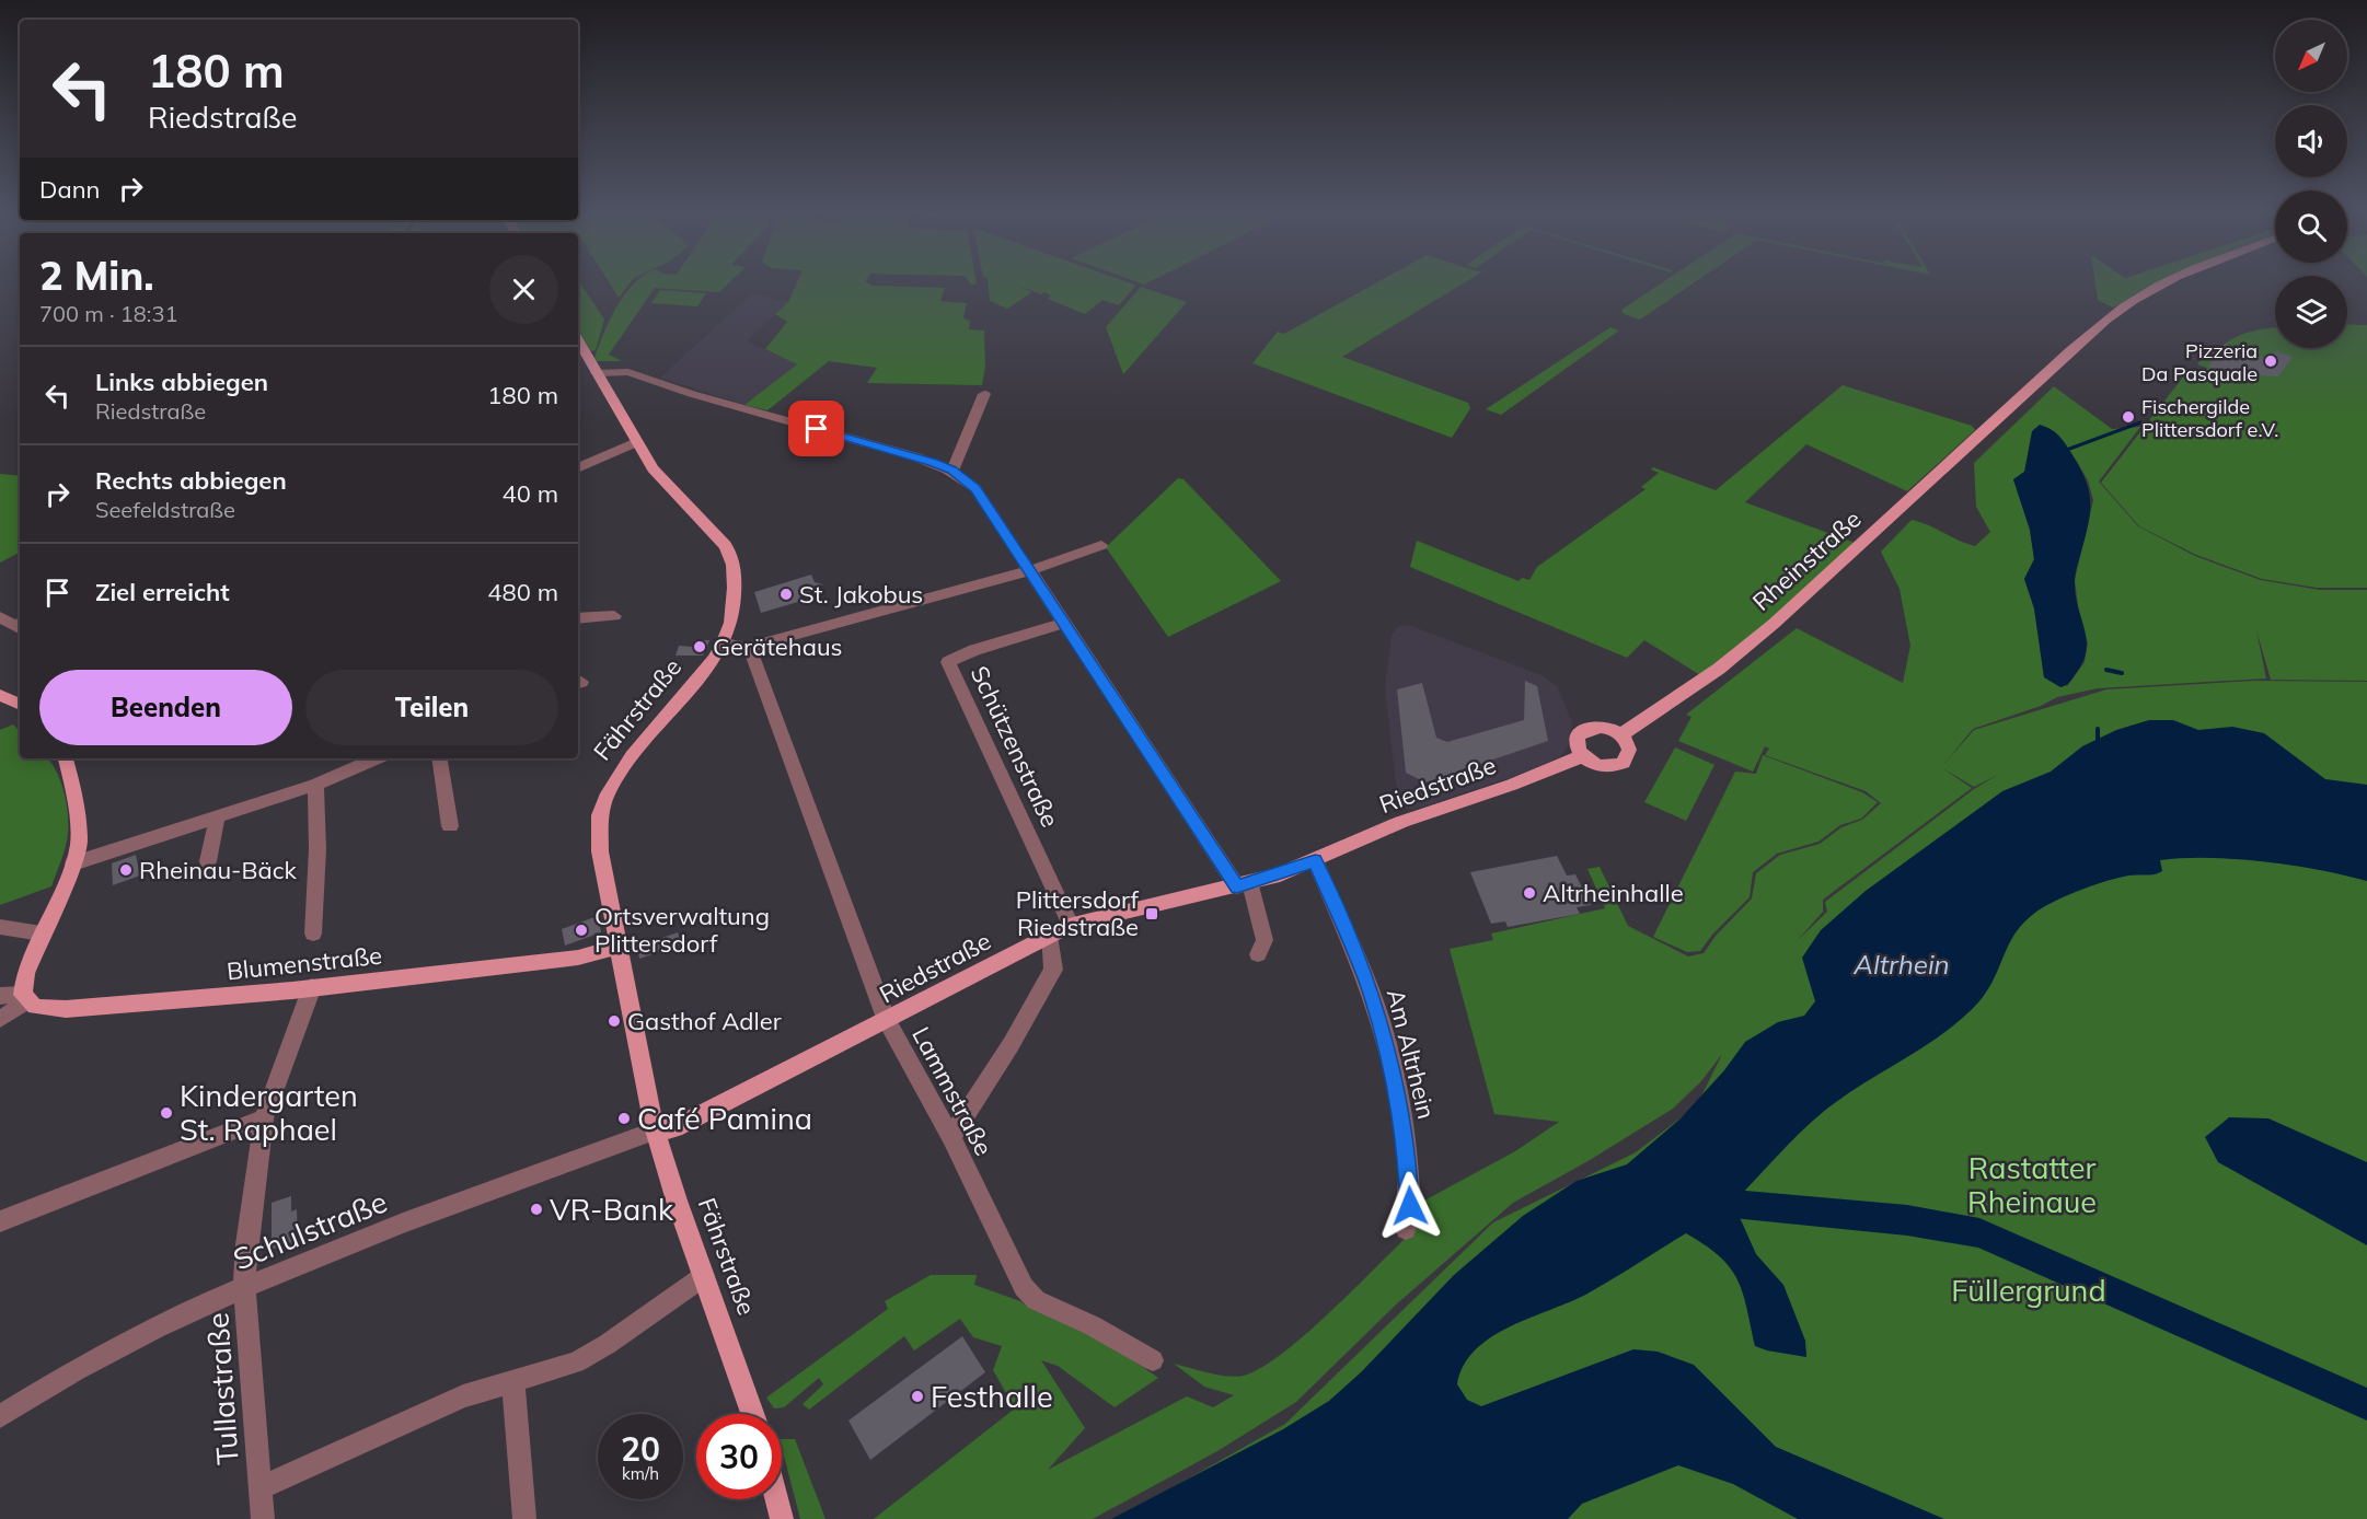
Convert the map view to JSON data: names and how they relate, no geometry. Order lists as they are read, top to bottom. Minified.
{"streets":{"main road":["Rheinstraße","Fährstraße","Riedstraße","Blumenstraße"],"street":["Schützenstraße","Am Altrhein","Lammstraße","Schulstraße","Tullastraße"]},"crossings":[["Rheinstraße","Riedstraße"],["Fährstraße","Riedstraße"],["Fährstraße","Blumenstraße"],["Fährstraße","Schulstraße"],["Schützenstraße","Riedstraße"],["Riedstraße","Am Altrhein"],["Riedstraße","Lammstraße"],["Riedstraße","Schulstraße"],["Blumenstraße","Tullastraße"],["Schulstraße","Tullastraße"]],"water":["Altrhein"],"parks":["Rastatter Rheinaue","Füllergrund"],"places":{"other":["Pizzeria Da Pasquale","Fischergilde Plittersdorf e.V.","St. Jakobus","Gerätehaus","Rheinau-Bäck","Altrheinhalle","Ortsverwaltung Plittersdorf","Gasthof Adler","Kindergarten St. Raphael","Café Pamina","VR-Bank","Festhalle"],"transit":["Plittersdorf Riedstraße"]},"north":"bottom left","page":{"turn":["180 m","Riedstraße"],"then":"Dann","heading":["2 Min.","700 m · 18:31"],"list":[{"name":"Links abbiegen","note":"Riedstraße","value":"180 m"},{"name":"Rechts abbiegen","note":"Seefeldstraße","value":"40 m"},{"name":"Ziel erreicht","value":"480 m"}],"buttons":["Beenden","Teilen"],"speed":"20 km/h","limit":"30"}}
